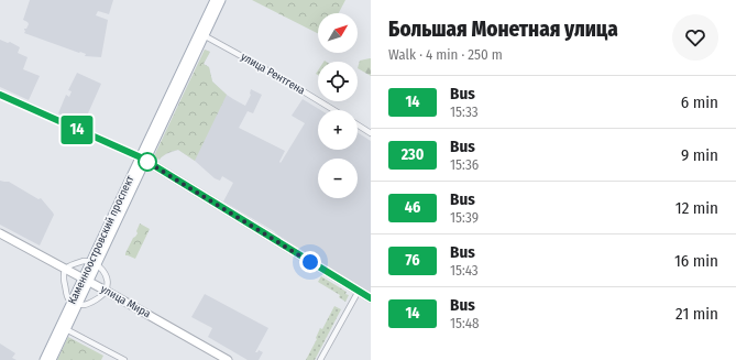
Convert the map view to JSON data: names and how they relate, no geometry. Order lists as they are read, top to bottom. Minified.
{"streets":{"street":["улица Рентгена","Каменноостровский проспект","улица Мира"]},"crossings":[["улица Рентгена","Каменноостровский проспект"],["Каменноостровский проспект","улица Мира"]],"lines":["bus line 14"],"north":"top right","page":{"on_map":"14","heading":["Большая Монетная улица","Walk · 4 min · 250 m"],"map_buttons":["+","−"],"list":[{"mark":"14","name":"Bus","note":"15:33","value":"6 min"},{"mark":"230","name":"Bus","note":"15:36","value":"9 min"},{"mark":"46","name":"Bus","note":"15:39","value":"12 min"},{"mark":"76","name":"Bus","note":"15:43","value":"16 min"},{"mark":"14","name":"Bus","note":"15:48","value":"21 min"}]}}
